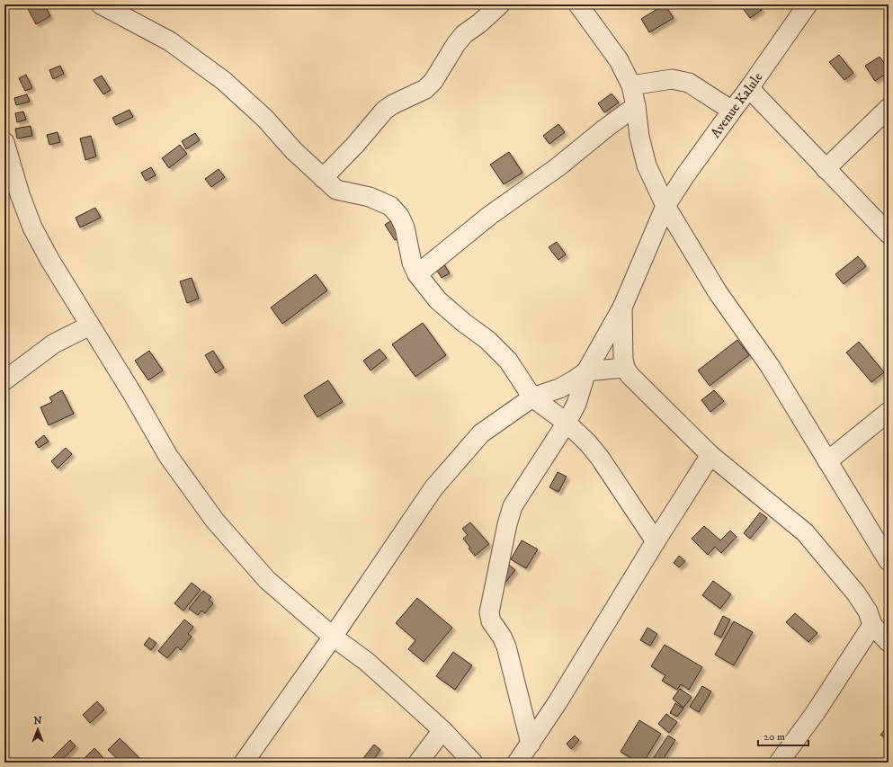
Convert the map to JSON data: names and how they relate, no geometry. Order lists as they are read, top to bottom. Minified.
{"streets":{"street":["Avenue Kalule"]},"scale_bar":"20 m","north":"top"}
